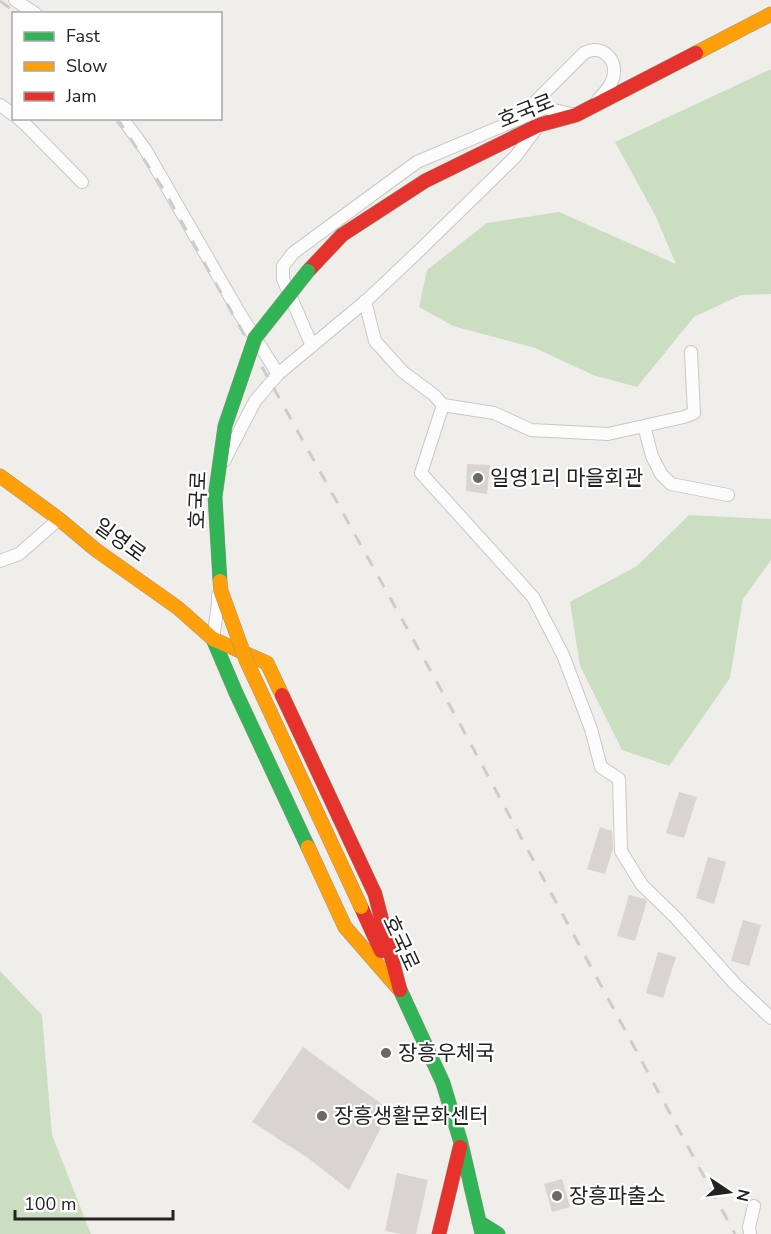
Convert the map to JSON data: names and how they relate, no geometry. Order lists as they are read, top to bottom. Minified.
{"streets":{"main road":["호국로","일영로"]},"places":["일영1리 마을회관","장흥우체국","장흥생활문화센터","장흥파출소"],"legend":["Fast","Slow","Jam"],"scale_bar":"100 m","north":"right"}
